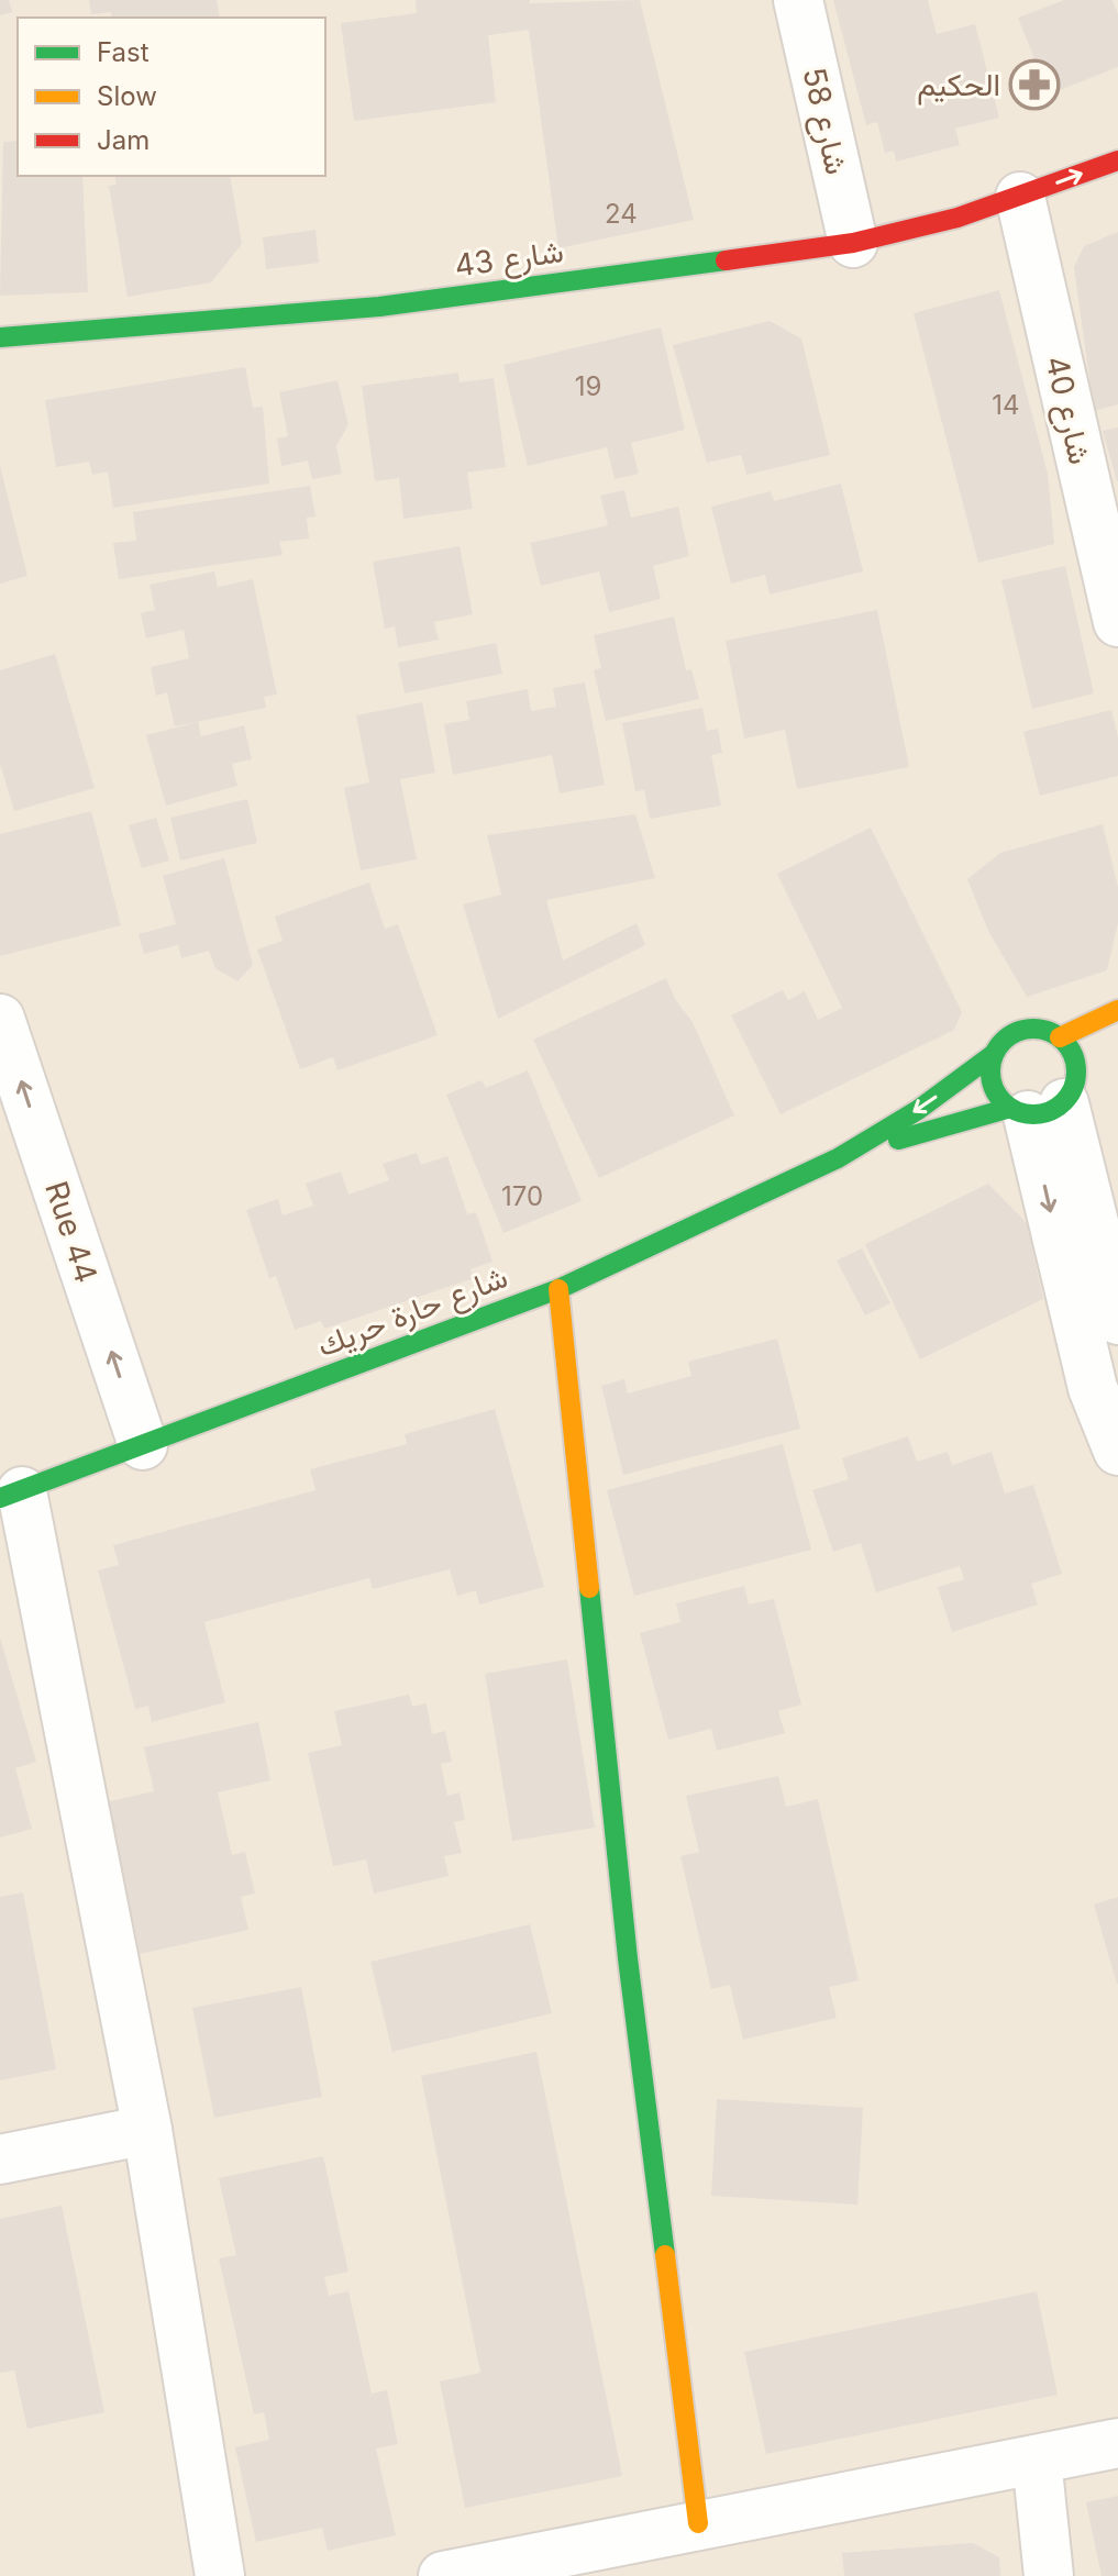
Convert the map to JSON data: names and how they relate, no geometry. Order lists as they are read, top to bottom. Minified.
{"streets":{"street":["شارع 58","شارع 43","شارع 40","Rue 44","شارع حارة حريك"]},"crossings":[["شارع 58","شارع 43"],["شارع 43","شارع 40"],["Rue 44","شارع حارة حريك"]],"one_way":["Rue 44"],"places":{"pharmacy":["الحكيم"]},"house_numbers":["24","19","14","170"],"legend":["Fast","Slow","Jam"]}
